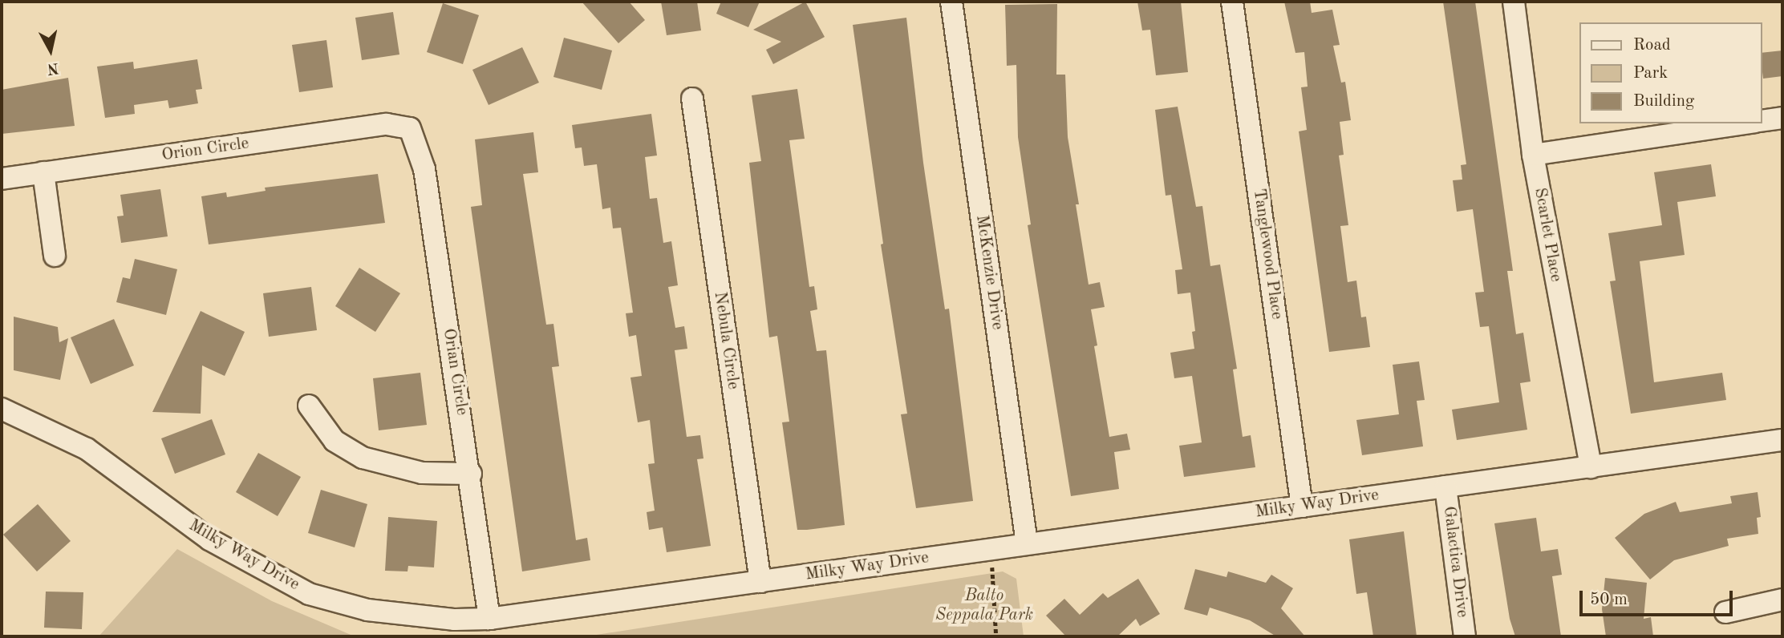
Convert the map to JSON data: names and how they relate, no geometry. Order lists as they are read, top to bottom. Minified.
{"streets":{"street":["Orion Circle","Scarlet Place","Tanglewood Place","McKenzie Drive","Nebula Circle","Orian Circle","Milky Way Drive","Galactica Drive"]},"crossings":[["Orion Circle","Orian Circle"],["Scarlet Place","Milky Way Drive"],["Tanglewood Place","Milky Way Drive"],["McKenzie Drive","Milky Way Drive"],["Nebula Circle","Milky Way Drive"],["Orian Circle","Milky Way Drive"],["Milky Way Drive","Galactica Drive"]],"parks":["Balto Seppala Park"],"legend":["Road","Park","Building"],"scale_bar":"50 m","north":"bottom"}
